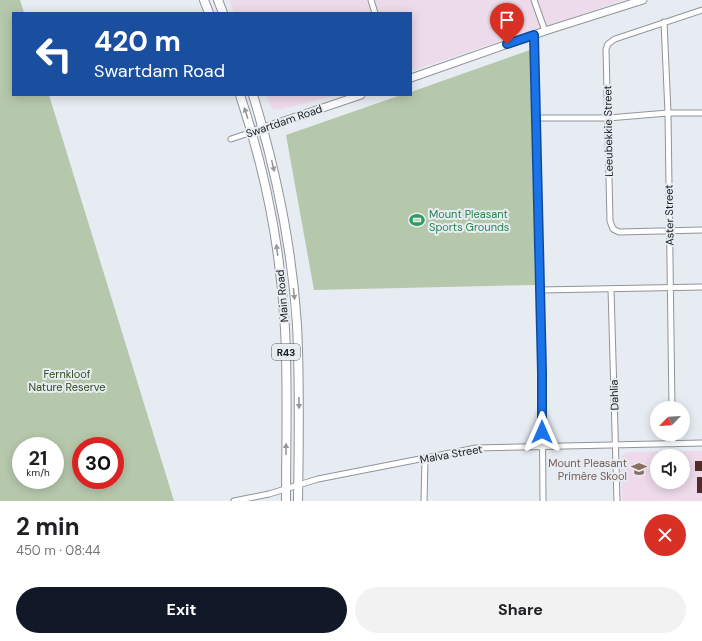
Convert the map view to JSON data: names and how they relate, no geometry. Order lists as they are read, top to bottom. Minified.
{"streets":{"main road":["Main Road","R43"],"street":["Swartdam Road","Leeubekkie Street","Aster Street","Dahlia","Malva Street"]},"crossings":[["Swartdam Road","Main Road"],["Leeubekkie Street","Aster Street"],["Main Road","Malva Street"],["Dahlia","Malva Street"]],"parks":["Fernkloof Nature Reserve"],"places":{"sports":["Mount Pleasant Sports Grounds"],"school or university":["Mount Pleasant Primêre Skool"]},"north":"bottom left","page":{"turn":["420 m","Swartdam Road"],"speed":"21 km/h","limit":"30","heading":["2 min","450 m · 08:44"],"buttons":["Exit","Share"]}}
